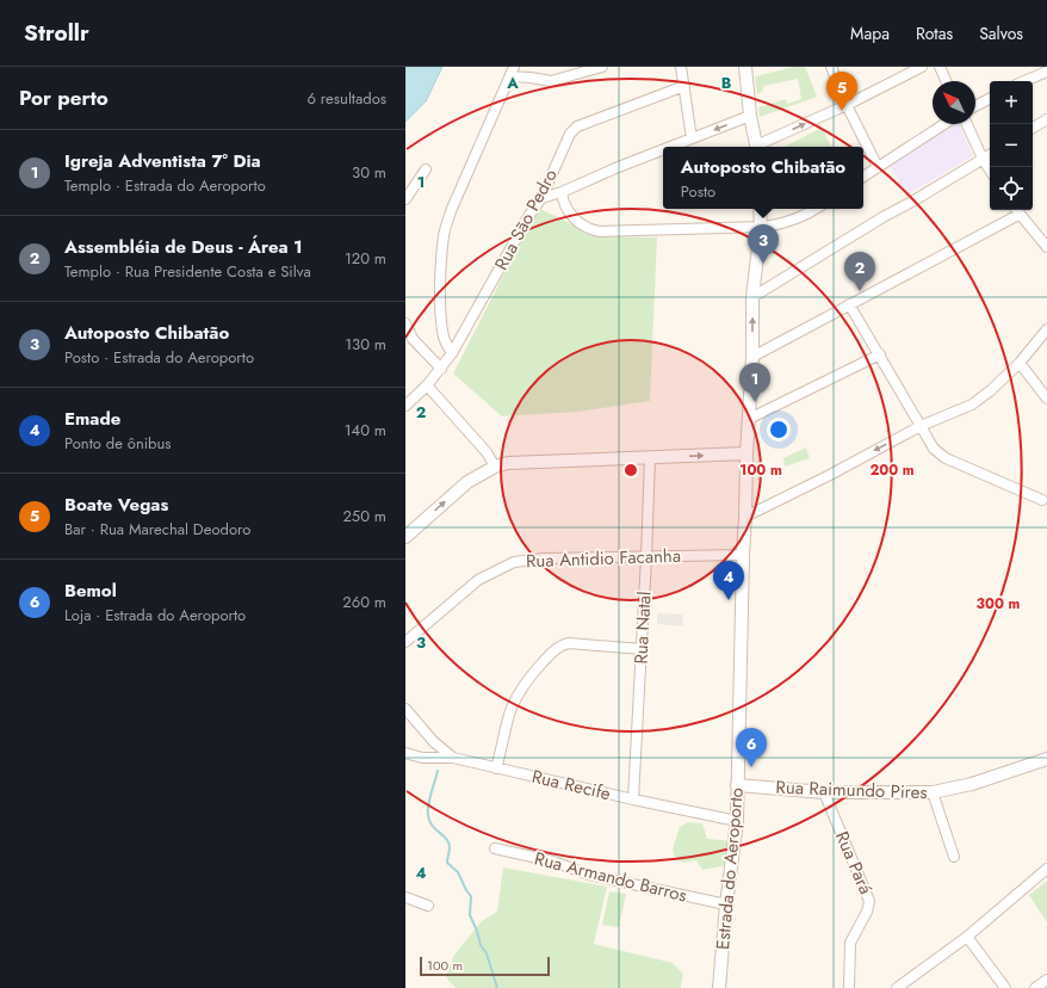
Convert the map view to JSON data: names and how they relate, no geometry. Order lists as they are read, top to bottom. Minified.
{"streets":{"street":["Rua São Pedro","Rua Antidio Facanha","Rua Natal","Rua Recife","Rua Raimundo Pires","Rua Pará","Estrada do Aeroporto","Rua Armando Barros"]},"crossings":[["Rua Antidio Facanha","Rua Natal"],["Rua Antidio Facanha","Estrada do Aeroporto"],["Rua Natal","Rua Recife"],["Rua Recife","Estrada do Aeroporto"],["Rua Raimundo Pires","Rua Pará"],["Rua Raimundo Pires","Estrada do Aeroporto"],["Estrada do Aeroporto","Rua Armando Barros"]],"scale_bar":"100 m","north":"top left","page":{"header":"Strollr","nav":["Mapa","Rotas","Salvos"],"heading":["Por perto","6 resultados"],"pins":["5","3","2","1","4","6"],"map_buttons":["+","−"],"list":[{"mark":"1","name":"Igreja Adventista 7° Dia","note":"Templo · Estrada do Aeroporto","value":"30 m"},{"mark":"2","name":"Assembléia de Deus - Área 1","note":"Templo · Rua Presidente Costa e Silva","value":"120 m"},{"mark":"3","name":"Autoposto Chibatão","note":"Posto · Estrada do Aeroporto","value":"130 m"},{"mark":"4","name":"Emade","note":"Ponto de ônibus","value":"140 m"},{"mark":"5","name":"Boate Vegas","note":"Bar · Rua Marechal Deodoro","value":"250 m"},{"mark":"6","name":"Bemol","note":"Loja · Estrada do Aeroporto","value":"260 m"}],"popup":["Autoposto Chibatão","Posto"],"scale":"100 m"},"grid":{"columns":["A","B"],"rows":["1","2","3","4"]},"rings":["100 m","200 m","300 m"]}
